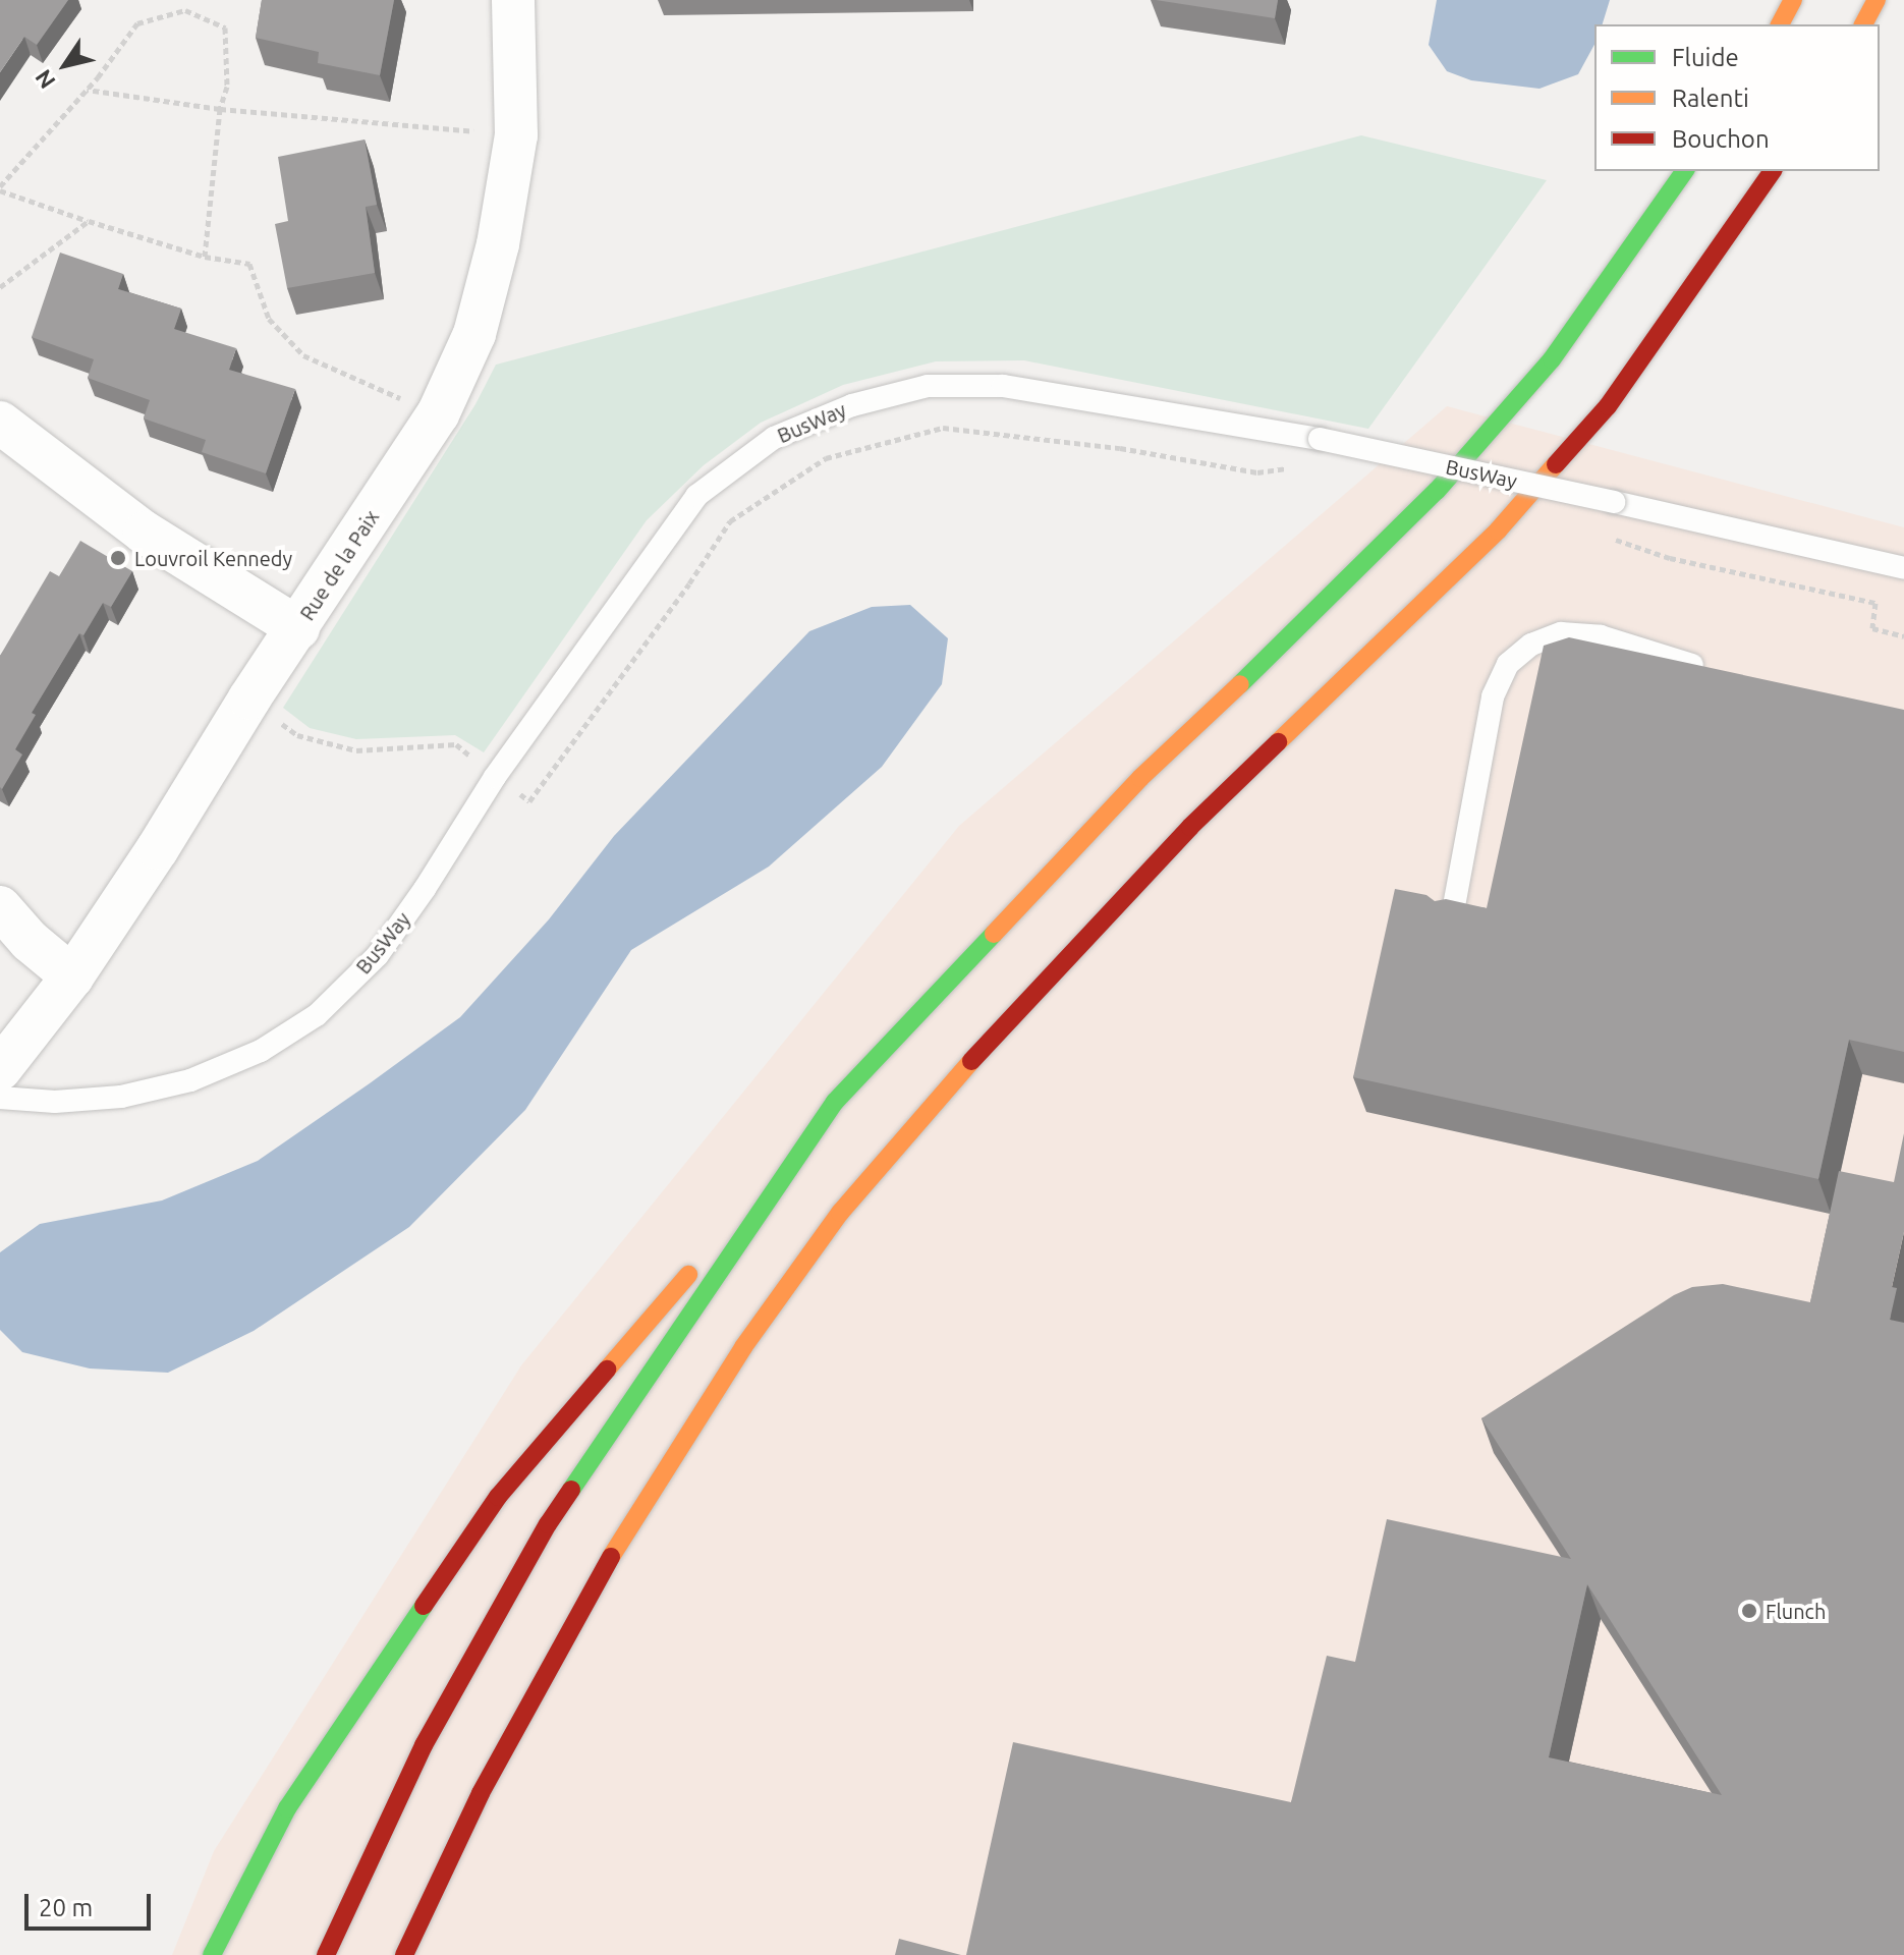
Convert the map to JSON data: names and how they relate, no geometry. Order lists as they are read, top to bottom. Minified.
{"streets":{"street":["Rue de la Paix"],"lane":["BusWay"]},"places":["Louvroil Kennedy","Flunch"],"legend":["Fluide","Ralenti","Bouchon"],"scale_bar":"20 m","north":"bottom left"}
